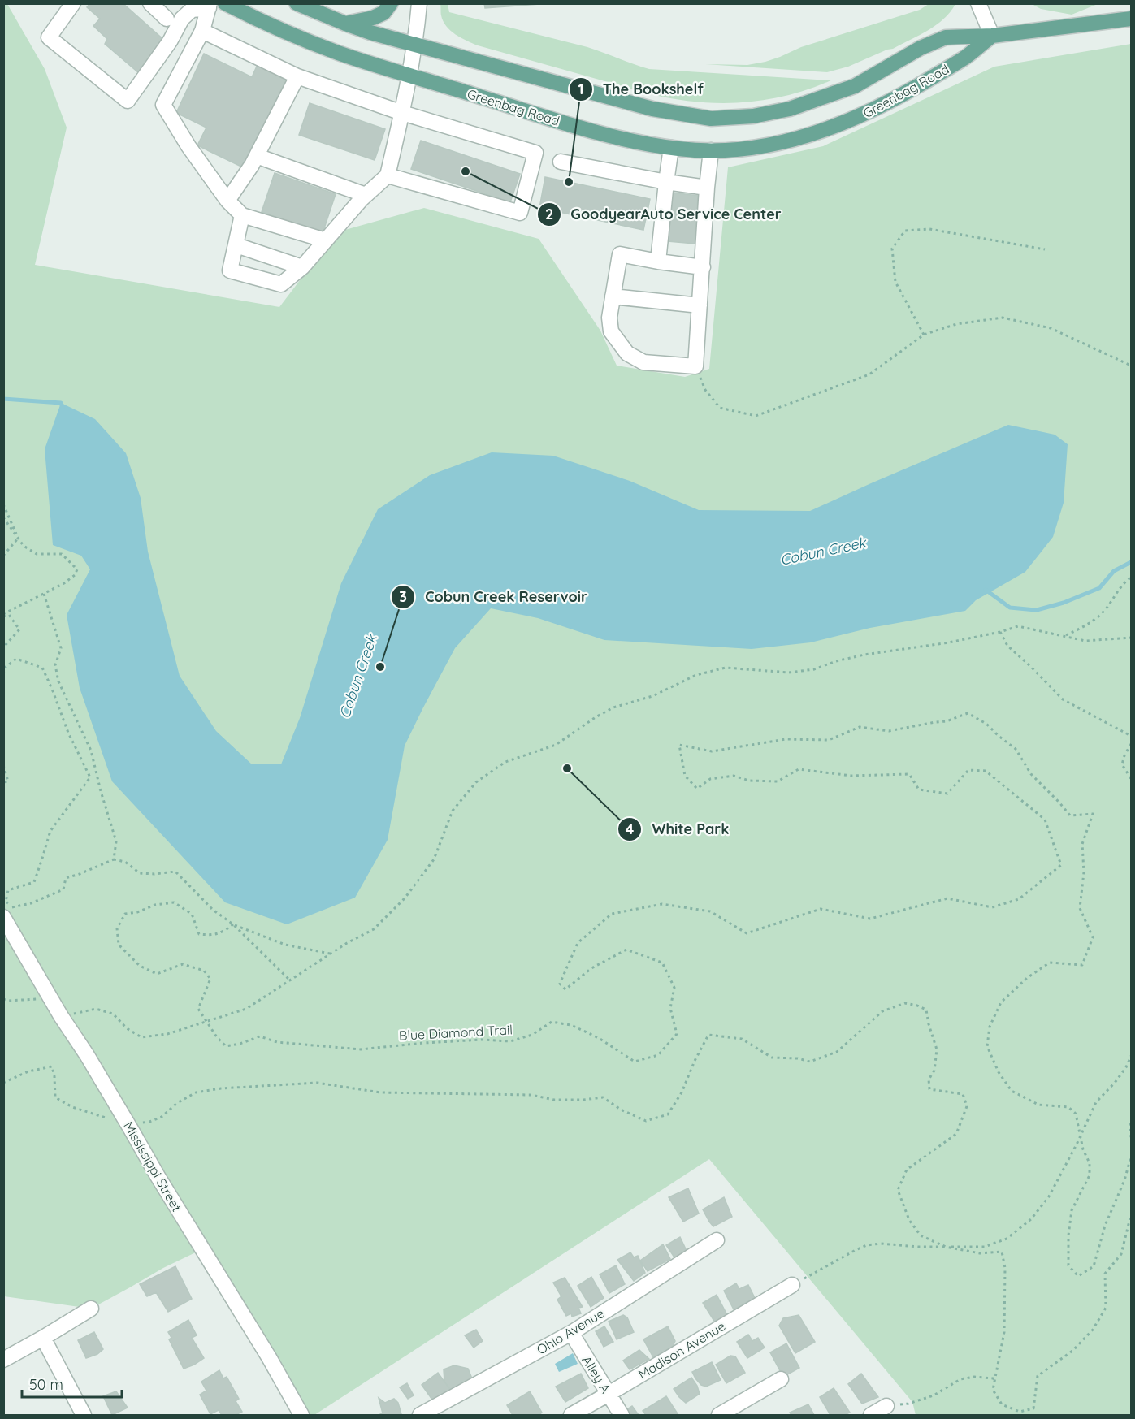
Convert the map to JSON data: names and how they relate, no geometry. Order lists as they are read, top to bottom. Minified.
{"streets":{"main road":["Greenbag Road"],"street":["Mississippi Street","Ohio Avenue","Madison Avenue","Alley A"],"path":["Blue Diamond Trail"]},"crossings":[["Ohio Avenue","Alley A"],["Madison Avenue","Alley A"]],"water":["Cobun Creek"],"places":["GoodyearAuto Service Center","The Bookshelf","Cobun Creek Reservoir","White Park"],"scale_bar":"50 m"}
